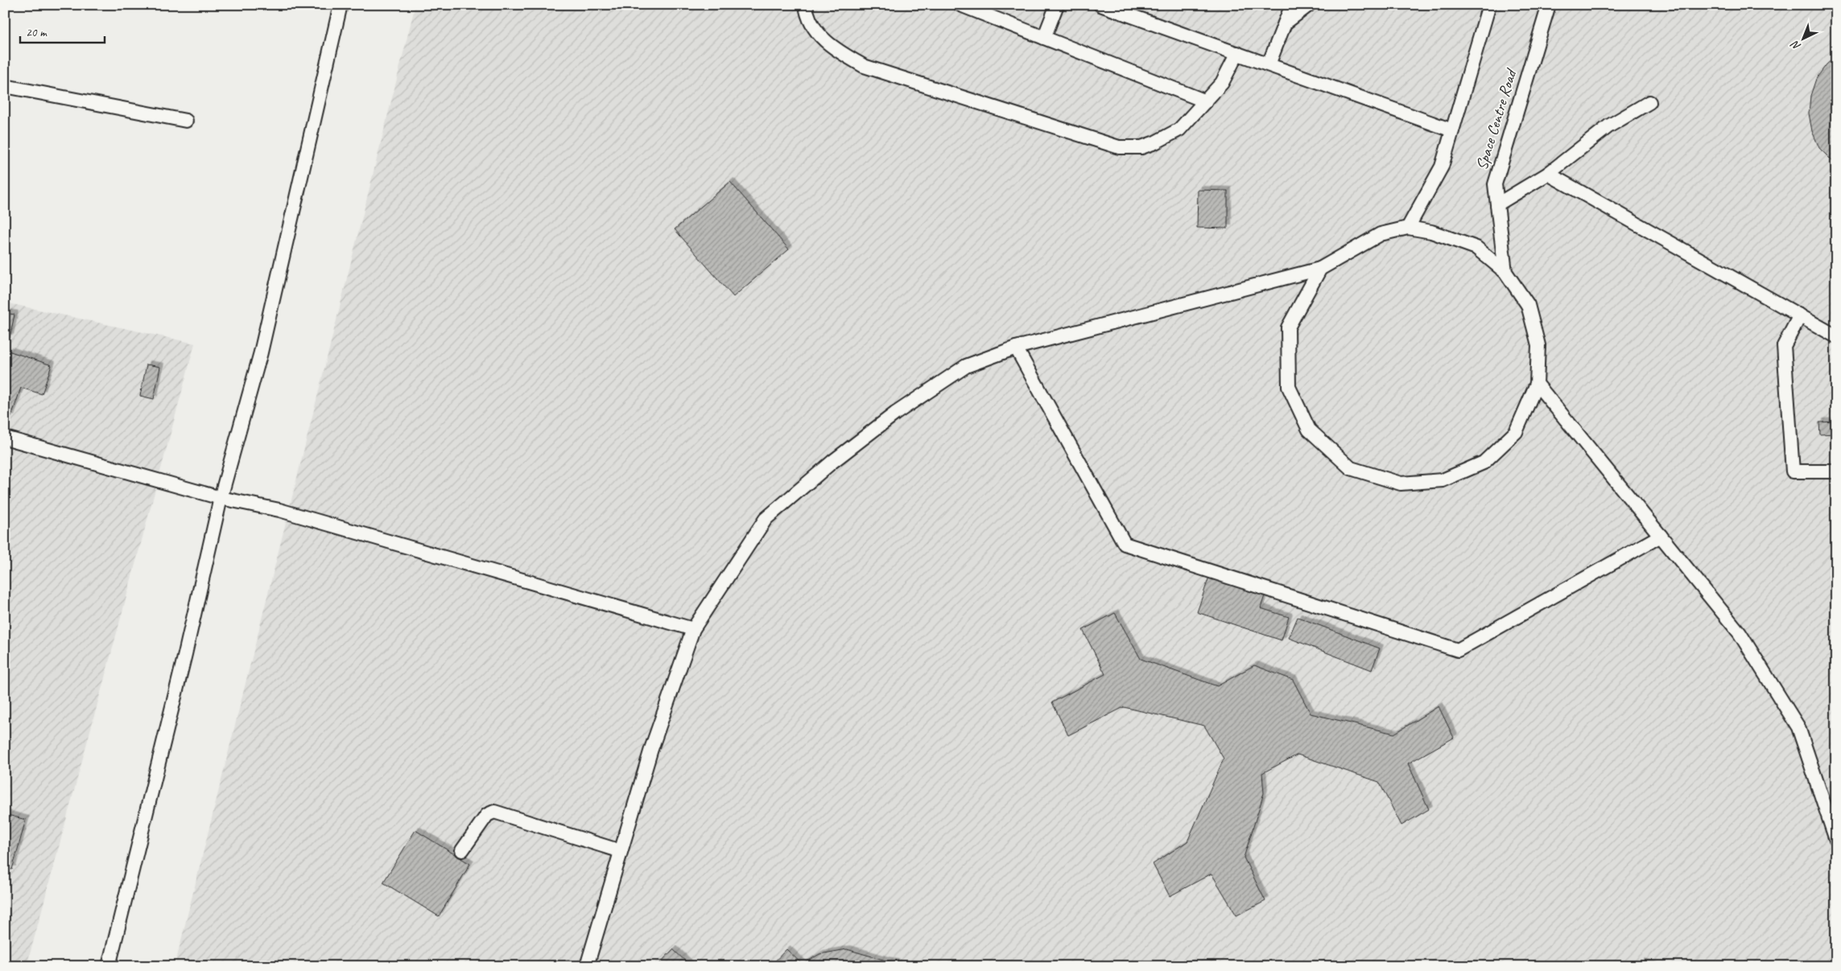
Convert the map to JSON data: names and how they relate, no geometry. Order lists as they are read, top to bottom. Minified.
{"streets":{"lane":["Space Centre Road"]},"scale_bar":"20 m","north":"bottom left"}
